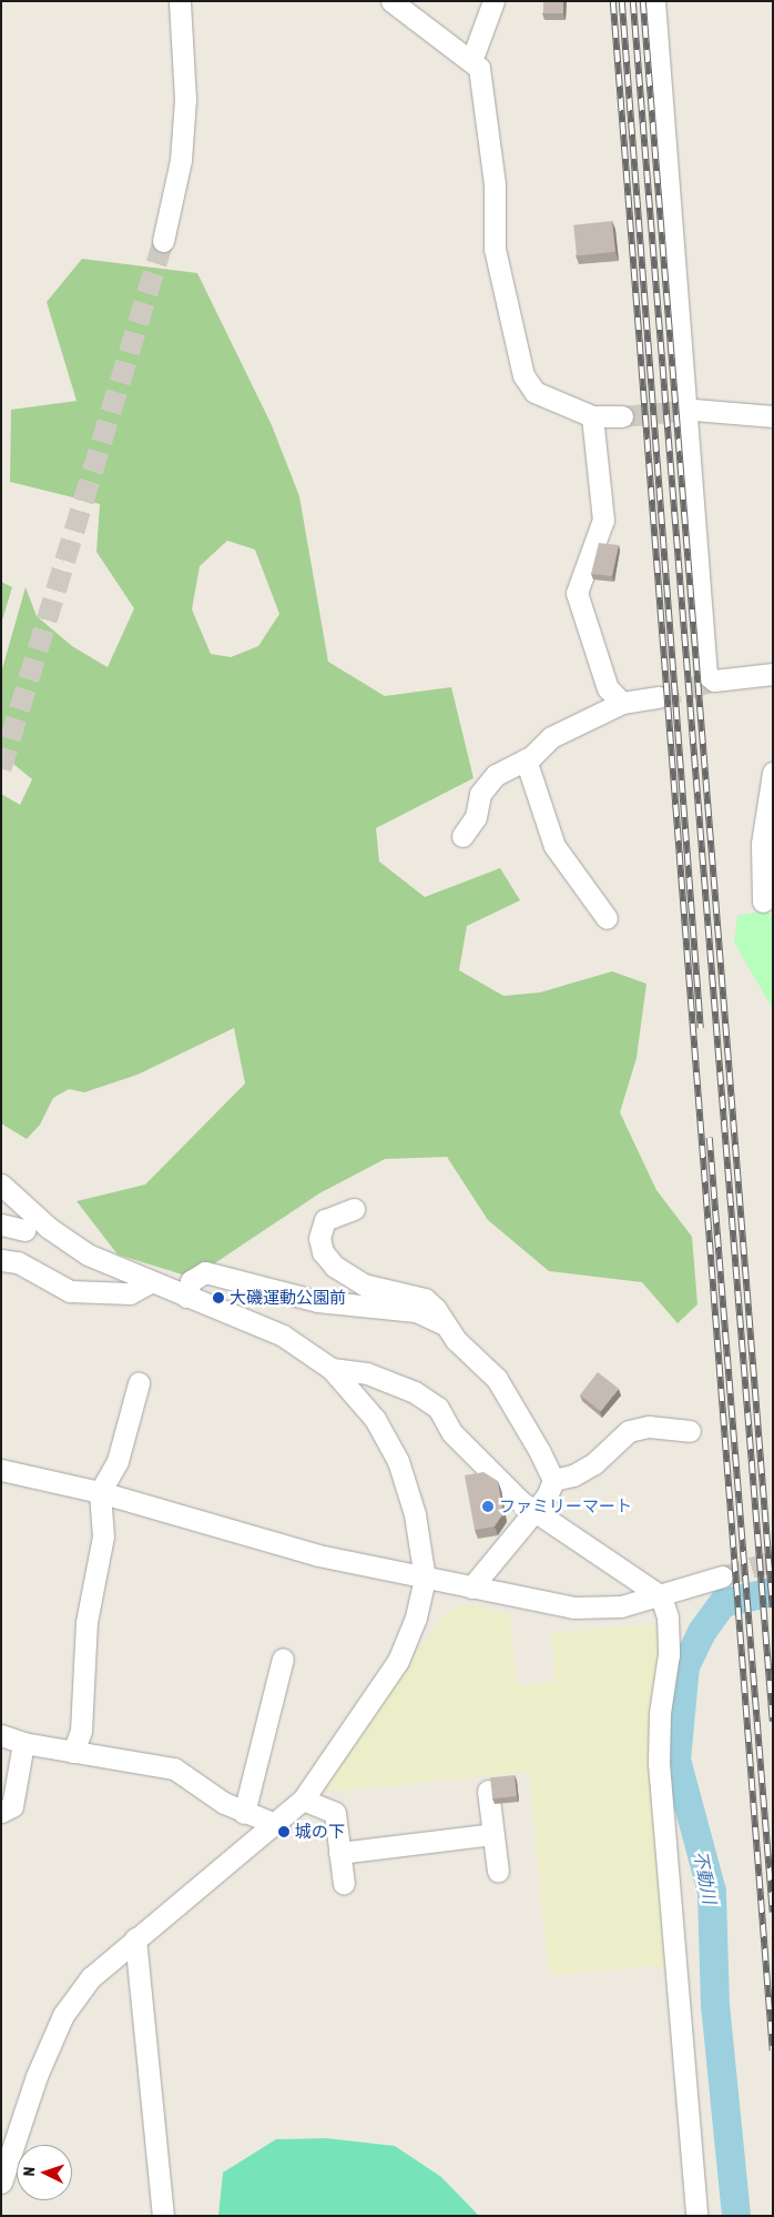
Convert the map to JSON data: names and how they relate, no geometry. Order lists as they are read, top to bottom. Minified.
{"water":["不動川"],"places":["大磯運動公園前","ファミリーマート","城の下"],"north":"left"}
